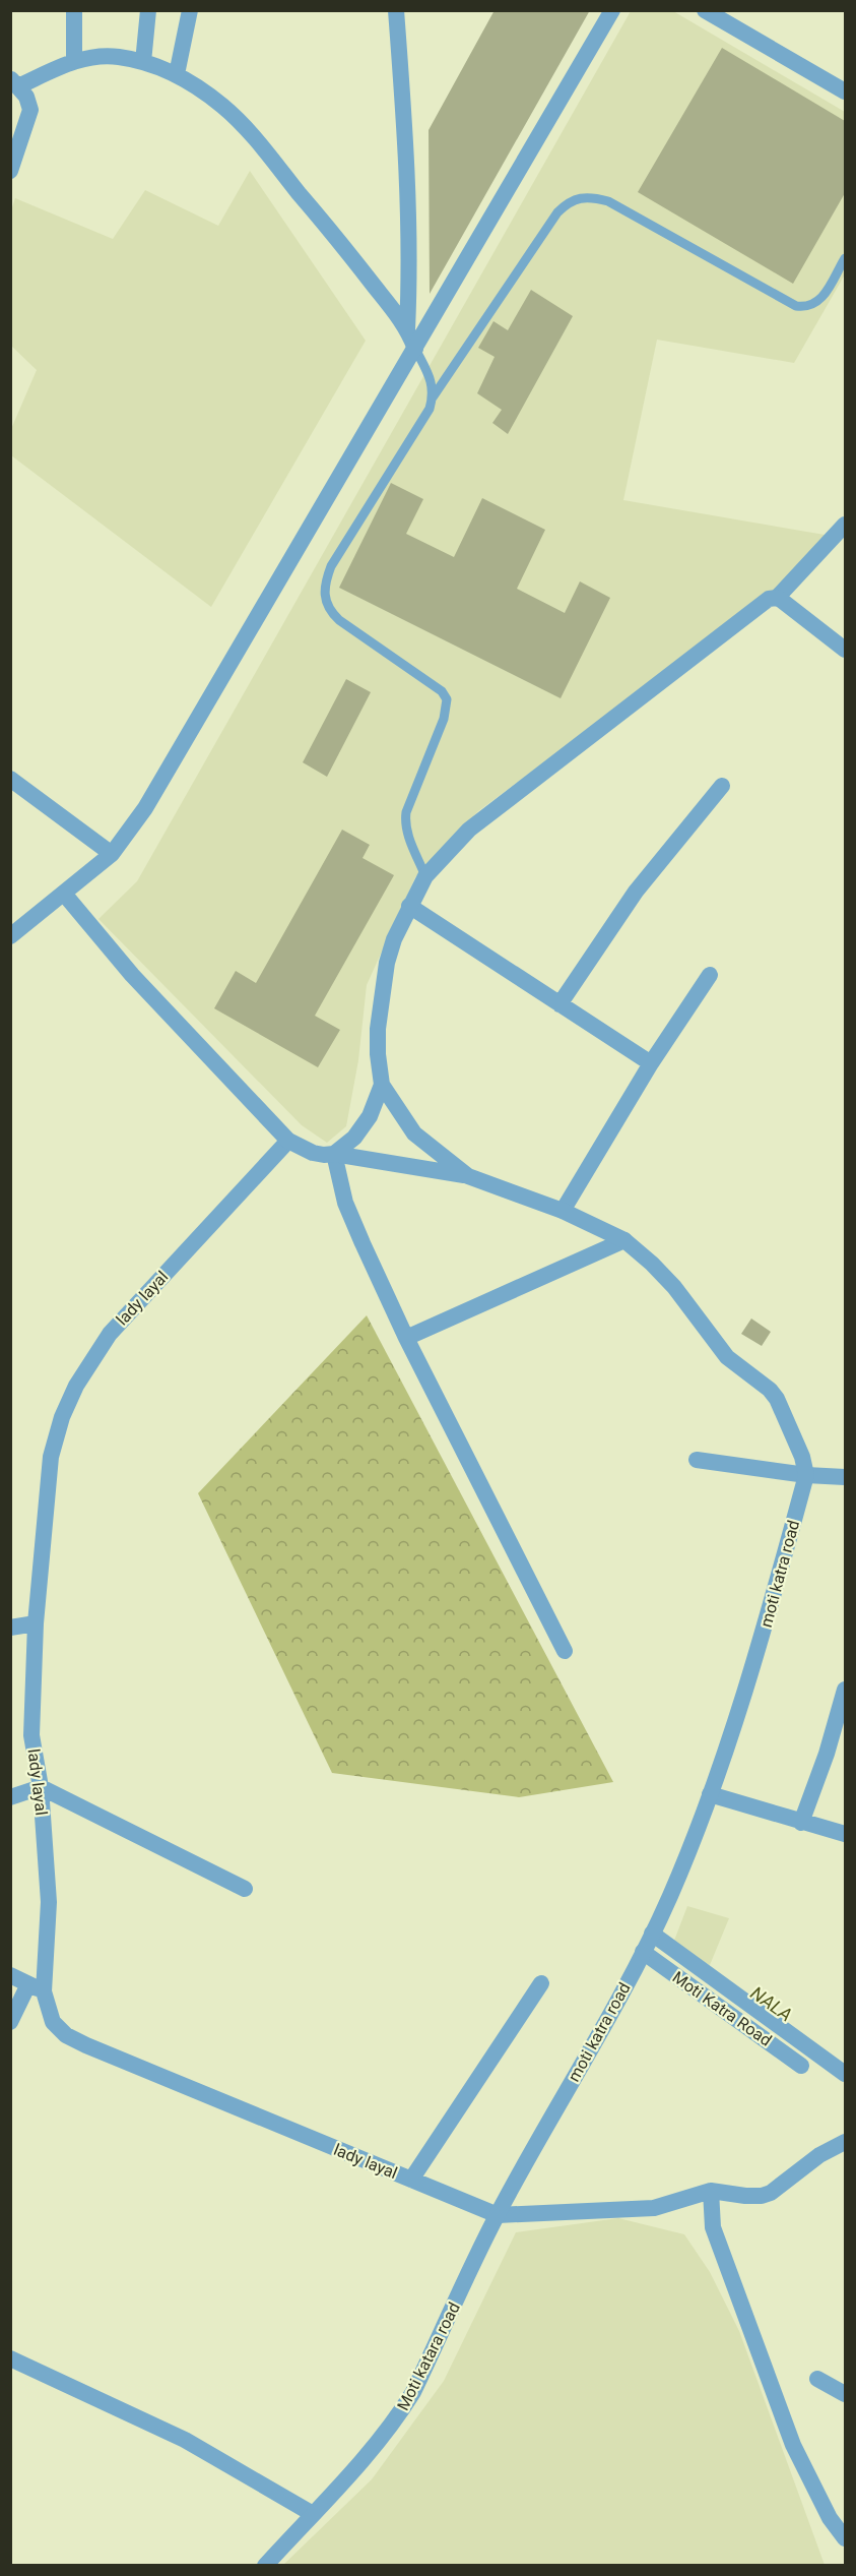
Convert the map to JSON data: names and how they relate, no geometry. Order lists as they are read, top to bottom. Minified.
{"streets":{"street":["lady layal","moti katra road","Moti Katra Road","Moti katara road"]},"crossings":[["lady layal","moti katra road"],["lady layal","Moti katara road"],["moti katra road","Moti Katra Road"],["moti katra road","Moti katara road"]],"water":["NALA"]}
